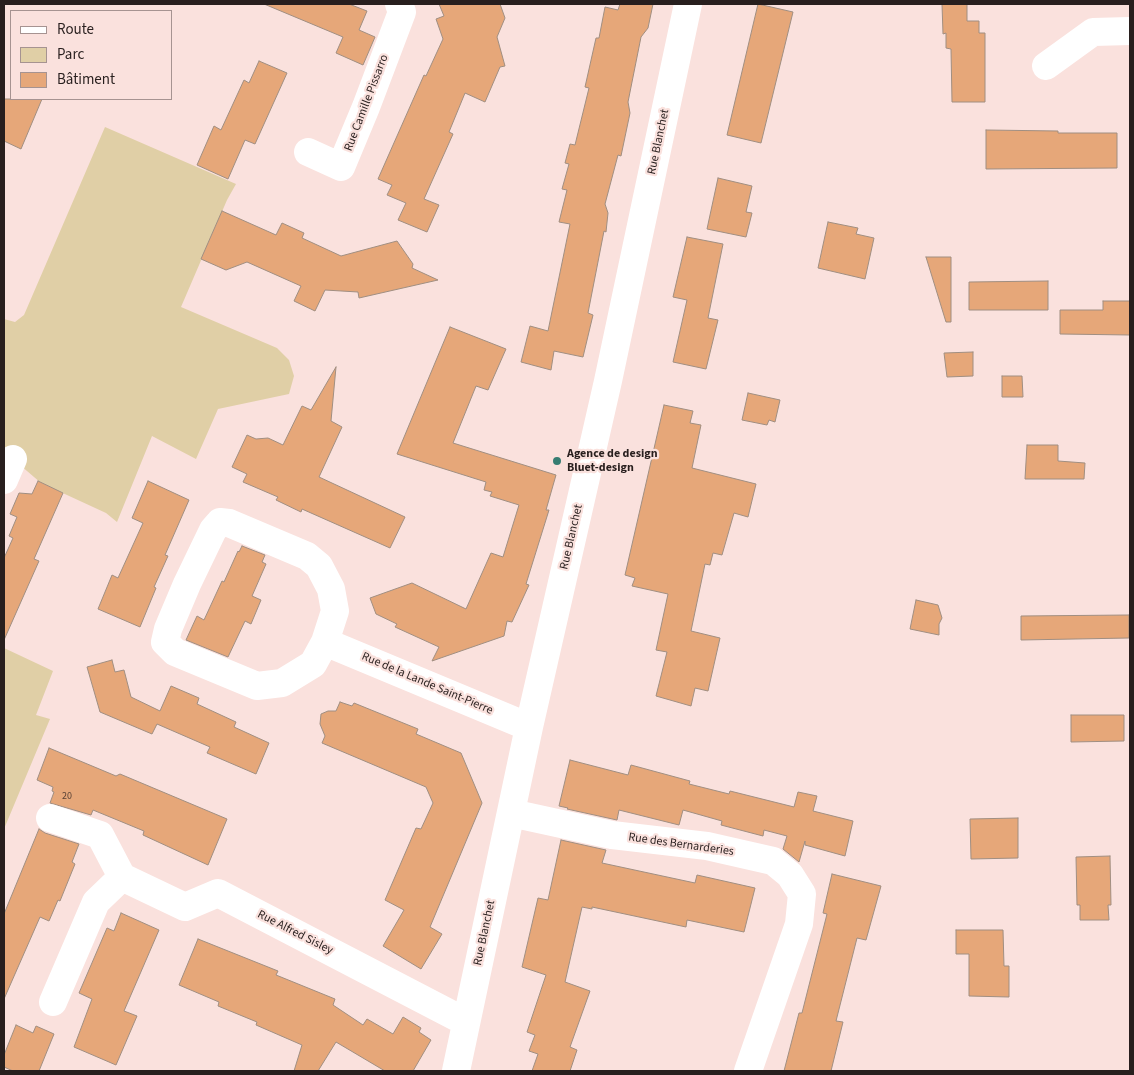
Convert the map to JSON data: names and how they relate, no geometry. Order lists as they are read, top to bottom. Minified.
{"streets":{"street":["Rue Camille Pissarro","Rue Blanchet","Rue de la Lande Saint-Pierre","Rue des Bernarderies","Rue Alfred Sisley"]},"crossings":[["Rue Blanchet","Rue de la Lande Saint-Pierre"],["Rue Blanchet","Rue des Bernarderies"],["Rue Blanchet","Rue Alfred Sisley"]],"places":["Agence de design Bluet-design"],"house_numbers":["20"],"legend":["Route","Parc","Bâtiment"]}
